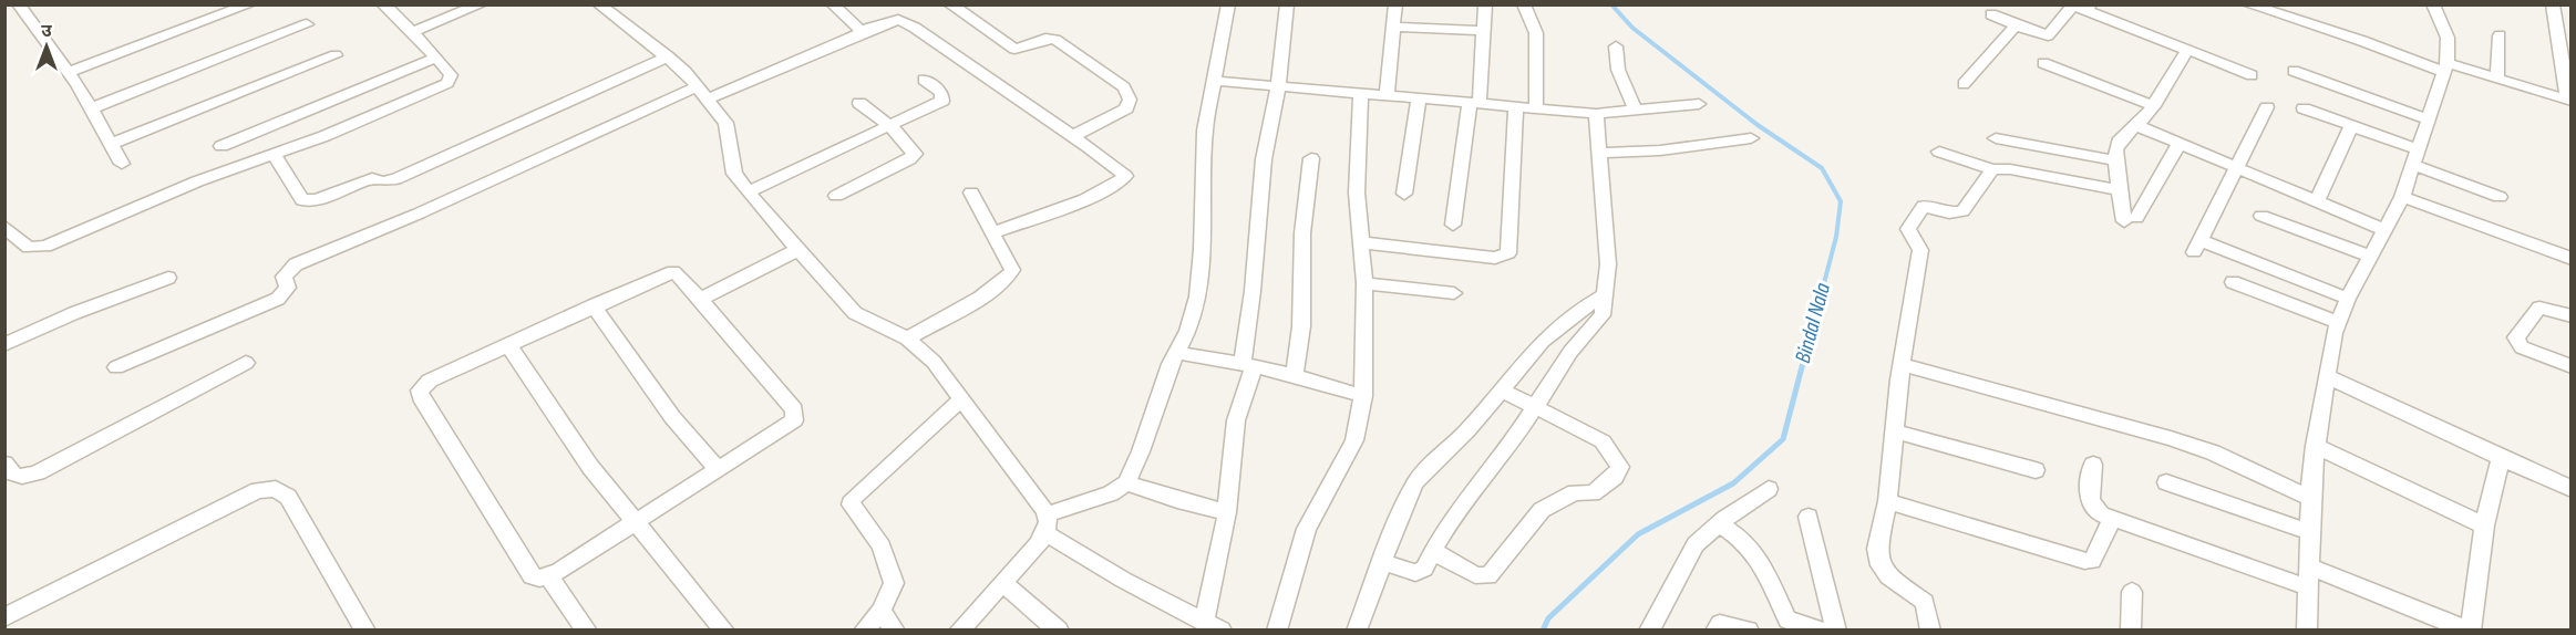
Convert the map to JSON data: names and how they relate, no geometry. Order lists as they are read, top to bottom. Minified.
{"water":["Bindal Nala"],"north":"top"}
